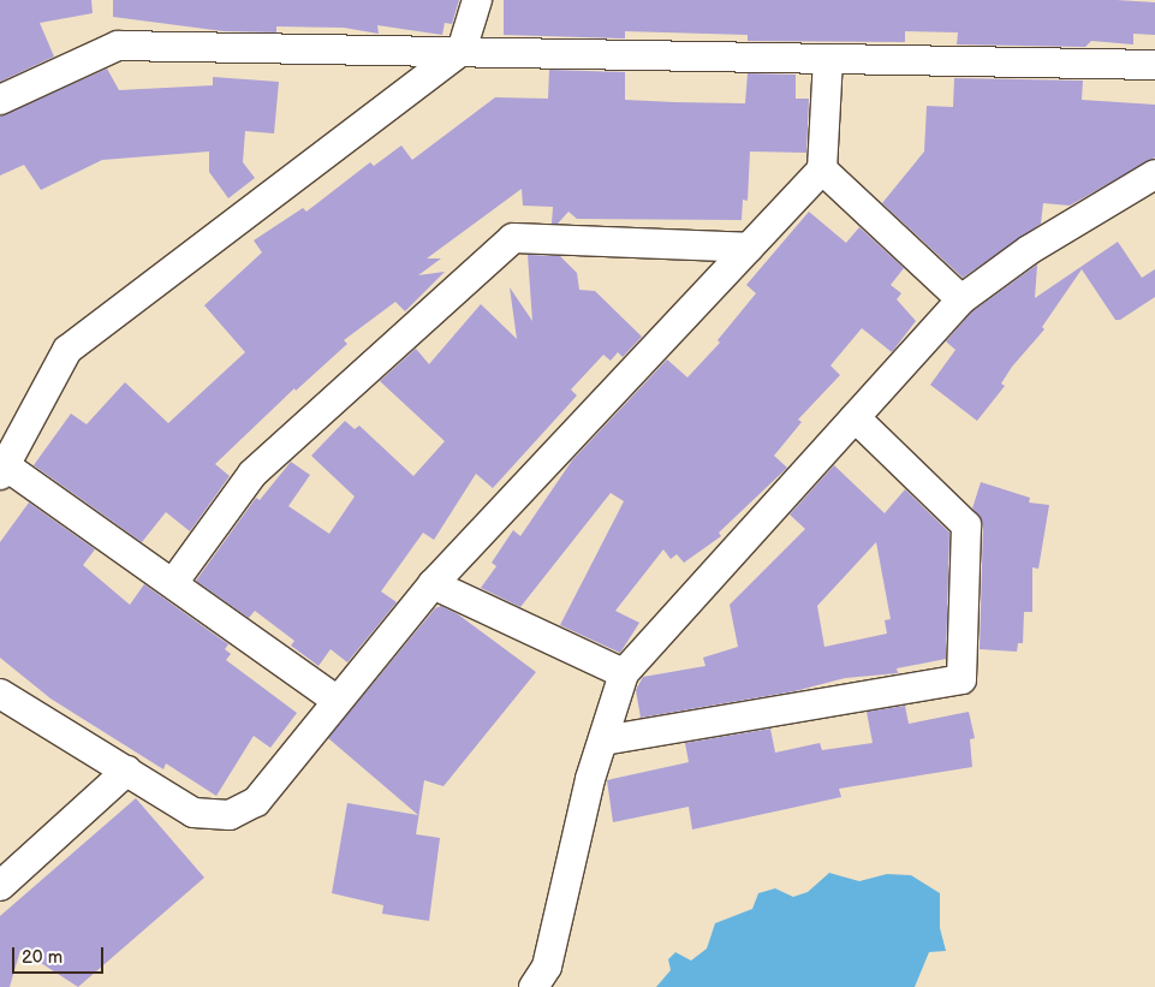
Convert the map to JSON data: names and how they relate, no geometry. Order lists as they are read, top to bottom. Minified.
{"scale_bar":"20 m"}
